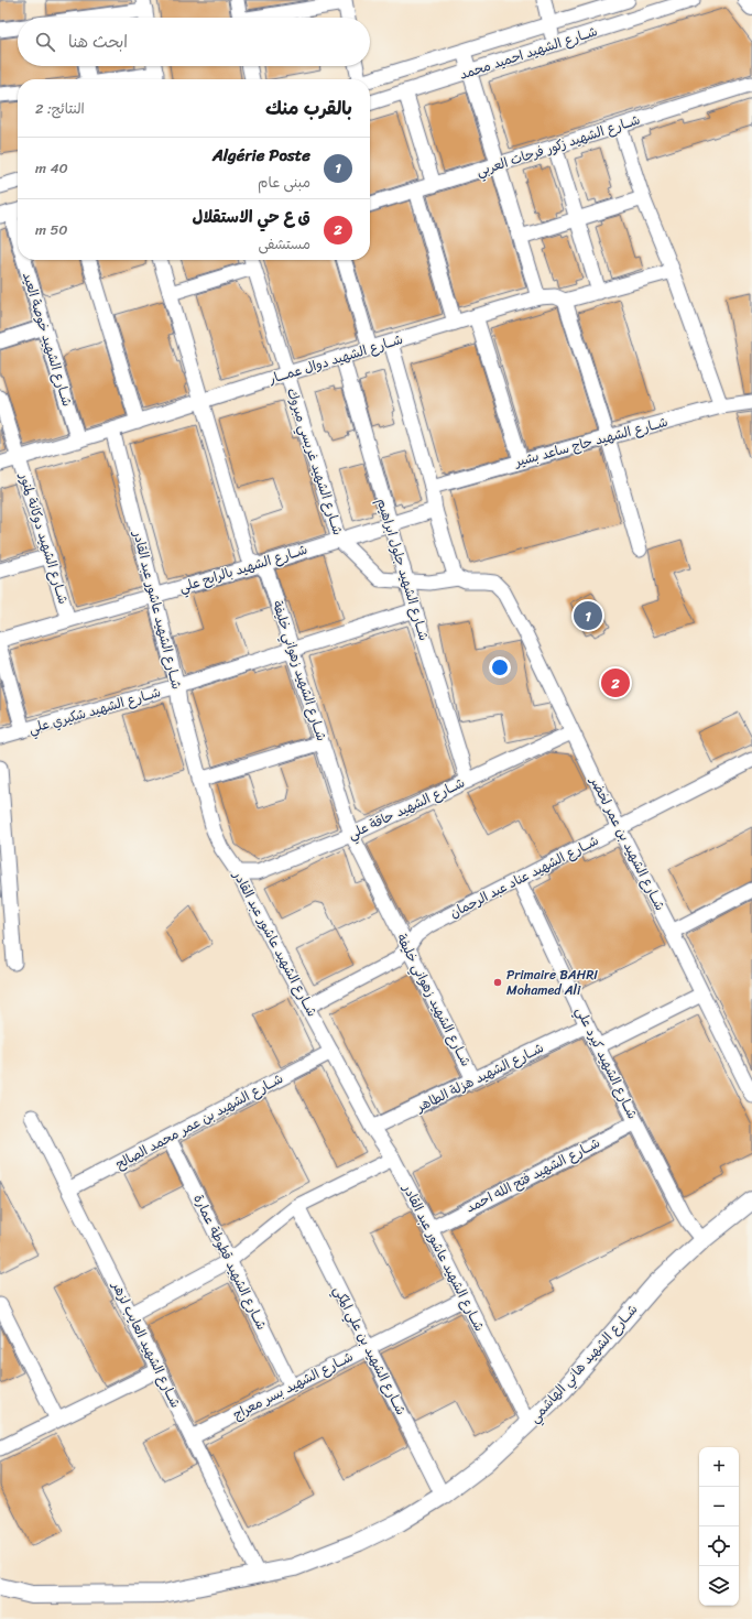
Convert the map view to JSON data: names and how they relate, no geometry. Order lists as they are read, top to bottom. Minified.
{"streets":{"street":["شــارع الشهيد احميد محمد","شــارع الشهيد زكور فرحات العربي","شــارع الشهيد خوصة العيد","شــارع الشهيد دوال عمـــار","شــارع الشهيد حاج ساعد بشير","شــارع الشهيد غريسي مبروك","شــارع الشهيد دوكانة لمنور","شــارع الشهيد بالرابح علي","شــارع الشهيد جلول ابراهيم","شــارع الشهيد عاشور عبد القادر","شــارع الشهيد زهواني خليفة","شــارع الشهيد شكيري علي","شــارع الشهيد حاقة علي","شــارع الشهيد بن عمر لخضر","شــارع الشهيد عناد عبد الرحمان","شــارع الشهيد كيرد علي","شــارع الشهيد هزلة الطاهر","شــارع الشهيد بن عمر محمد الصالح","شــارع الشهيد فتح الله احمد","شــارع الشهيد قطوطة عمارة","شــارع الشهيد العايب لزهر","شــارع الشهيد بن علي المكي","شــارع الشهيد هاني الهاشمي","شــارع الشهيد بسر معراج"]},"crossings":[["شــارع الشهيد خوصة العيد","شــارع الشهيد دوال عمـــار"],["شــارع الشهيد دوال عمـــار","شــارع الشهيد غريسي مبروك"],["شــارع الشهيد دوال عمـــار","شــارع الشهيد دوكانة لمنور"],["شــارع الشهيد دوال عمـــار","شــارع الشهيد جلول ابراهيم"],["شــارع الشهيد دوال عمـــار","شــارع الشهيد عاشور عبد القادر"],["شــارع الشهيد دوال عمـــار","شــارع الشهيد زهواني خليفة"],["شــارع الشهيد غريسي مبروك","شــارع الشهيد بالرابح علي"],["شــارع الشهيد غريسي مبروك","شــارع الشهيد جلول ابراهيم"],["شــارع الشهيد غريسي مبروك","شــارع الشهيد بن عمر لخضر"],["شــارع الشهيد دوكانة لمنور","شــارع الشهيد بالرابح علي"],["شــارع الشهيد بالرابح علي","شــارع الشهيد جلول ابراهيم"],["شــارع الشهيد بالرابح علي","شــارع الشهيد عاشور عبد القادر"],["شــارع الشهيد بالرابح علي","شــارع الشهيد زهواني خليفة"],["شــارع الشهيد جلول ابراهيم","شــارع الشهيد شكيري علي"],["شــارع الشهيد جلول ابراهيم","شــارع الشهيد حاقة علي"],["شــارع الشهيد عاشور عبد القادر","شــارع الشهيد شكيري علي"],["شــارع الشهيد عاشور عبد القادر","شــارع الشهيد حاقة علي"],["شــارع الشهيد عاشور عبد القادر","شــارع الشهيد عناد عبد الرحمان"],["شــارع الشهيد عاشور عبد القادر","شــارع الشهيد هزلة الطاهر"],["شــارع الشهيد عاشور عبد القادر","شــارع الشهيد بن عمر محمد الصالح"],["شــارع الشهيد عاشور عبد القادر","شــارع الشهيد فتح الله احمد"],["شــارع الشهيد عاشور عبد القادر","شــارع الشهيد هاني الهاشمي"],["شــارع الشهيد عاشور عبد القادر","شــارع الشهيد بسر معراج"],["شــارع الشهيد زهواني خليفة","شــارع الشهيد شكيري علي"],["شــارع الشهيد زهواني خليفة","شــارع الشهيد حاقة علي"],["شــارع الشهيد زهواني خليفة","شــارع الشهيد عناد عبد الرحمان"],["شــارع الشهيد زهواني خليفة","شــارع الشهيد هزلة الطاهر"],["شــارع الشهيد حاقة علي","شــارع الشهيد بن عمر لخضر"],["شــارع الشهيد بن عمر لخضر","شــارع الشهيد عناد عبد الرحمان"],["شــارع الشهيد عناد عبد الرحمان","شــارع الشهيد كيرد علي"],["شــارع الشهيد كيرد علي","شــارع الشهيد هزلة الطاهر"],["شــارع الشهيد كيرد علي","شــارع الشهيد فتح الله احمد"],["شــارع الشهيد كيرد علي","شــارع الشهيد هاني الهاشمي"],["شــارع الشهيد بن عمر محمد الصالح","شــارع الشهيد قطوطة عمارة"],["شــارع الشهيد بن عمر محمد الصالح","شــارع الشهيد العايب لزهر"],["شــارع الشهيد قطوطة عمارة","شــارع الشهيد بسر معراج"],["شــارع الشهيد العايب لزهر","شــارع الشهيد هاني الهاشمي"],["شــارع الشهيد العايب لزهر","شــارع الشهيد بسر معراج"],["شــارع الشهيد بن علي المكي","شــارع الشهيد هاني الهاشمي"],["شــارع الشهيد بن علي المكي","شــارع الشهيد بسر معراج"]],"places":["Primaire BAHRI Mohamed Ali"],"page":{"search":"ابحث هنا","heading":["بالقرب منك","النتائج: 2"],"list":[{"mark":"1","name":"Algérie Poste","note":"مبنى عام","value":"40 m"},{"mark":"2","name":"ق ع حي الاستقلال","note":"مستشفى","value":"50 m"}],"pins":["1","2"],"map_buttons":["+","−"]}}
